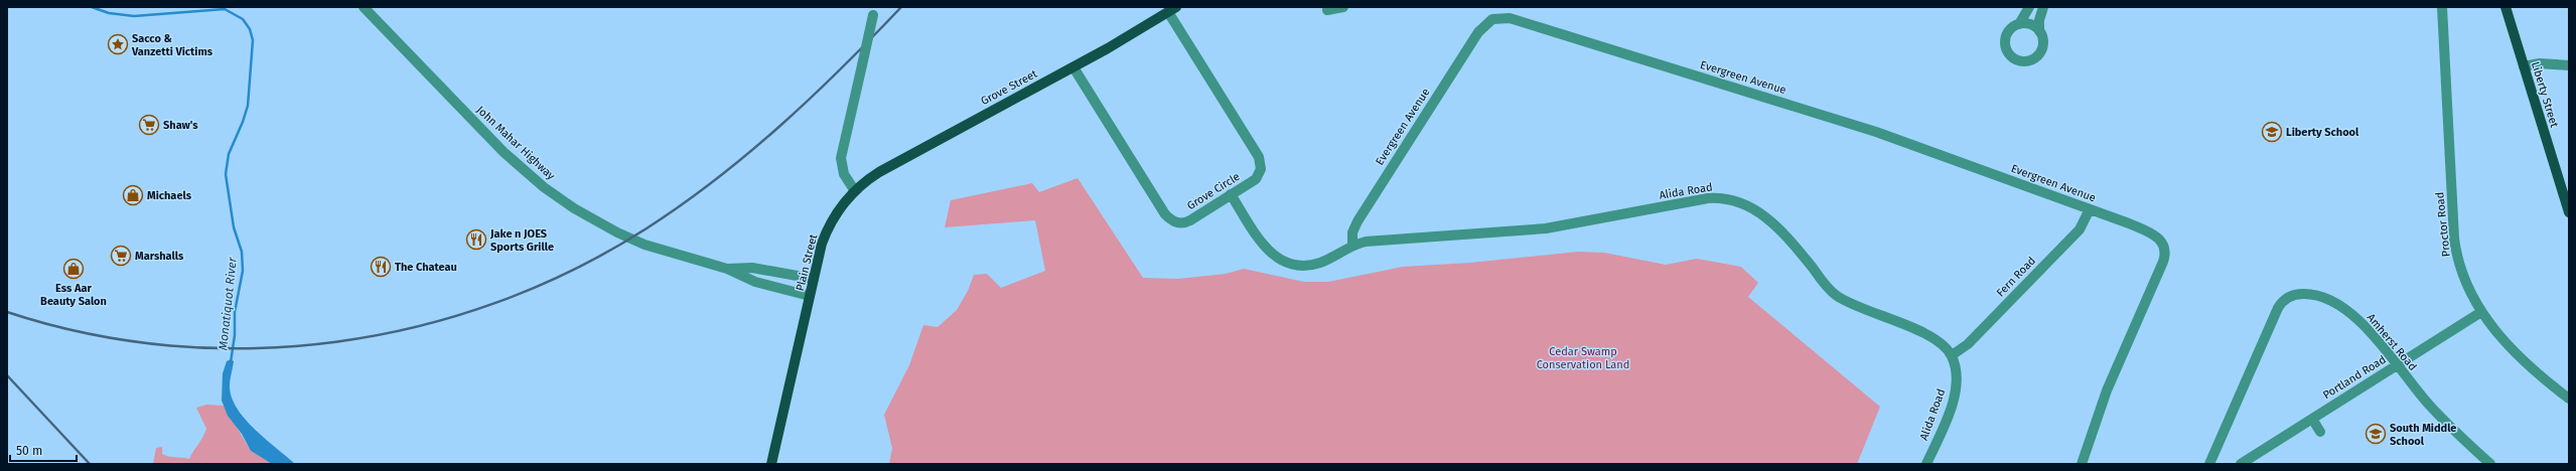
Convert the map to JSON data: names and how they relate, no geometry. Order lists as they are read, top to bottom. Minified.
{"streets":{"main road":["Grove Street","Liberty Street","Plain Street"],"street":["Evergreen Avenue","John Mahar Highway","Grove Circle","Alida Road","Proctor Road","Fern Road","Amherst Road","Portland Road"]},"crossings":[["Evergreen Avenue","Alida Road"],["Evergreen Avenue","Fern Road"],["Grove Street","Grove Circle"],["Grove Street","Plain Street"],["John Mahar Highway","Plain Street"],["Alida Road","Fern Road"],["Proctor Road","Portland Road"],["Amherst Road","Portland Road"]],"water":["Monatiquot River"],"parks":["Cedar Swamp Conservation Land"],"places":{"place":["Sacco & Vanzetti Victims"],"supermarket":["Shaw's","Marshalls"],"school or university":["Liberty School","South Middle School"],"shop":["Michaels","Ess Aar Beauty Salon"],"restaurant":["Jake n JOES Sports Grille","The Chateau"]},"scale_bar":"50 m"}
